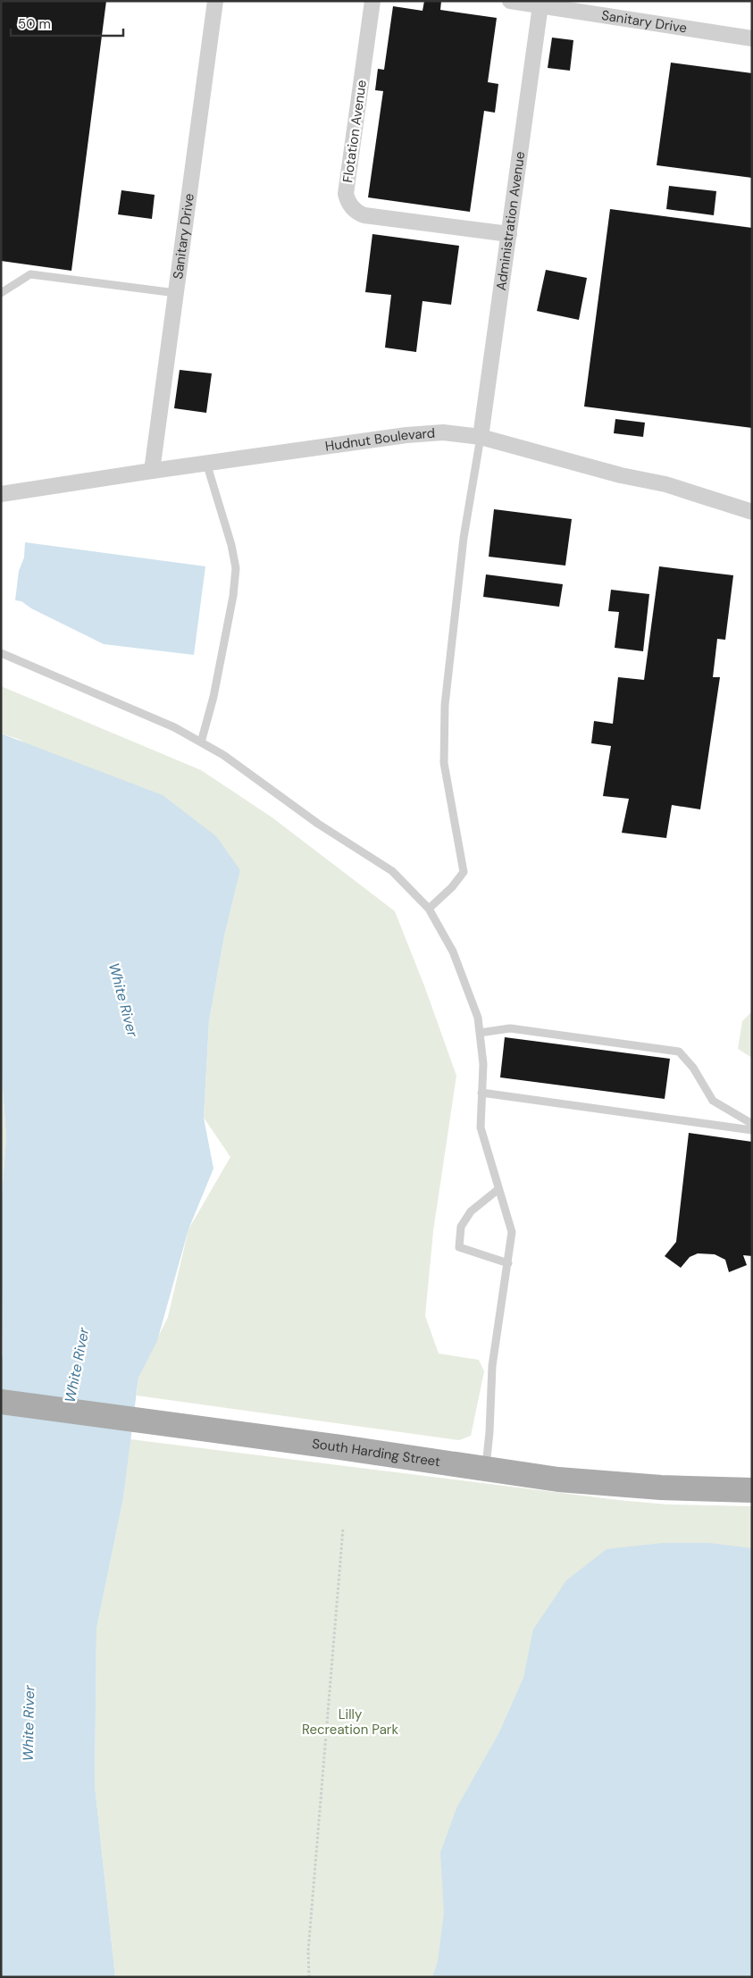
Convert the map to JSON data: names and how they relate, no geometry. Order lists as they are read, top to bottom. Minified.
{"streets":{"main road":["South Harding Street"],"street":["Sanitary Drive","Flotation Avenue","Administration Avenue","Hudnut Boulevard"]},"crossings":[["Sanitary Drive","Administration Avenue"],["Sanitary Drive","Hudnut Boulevard"],["Flotation Avenue","Administration Avenue"],["Administration Avenue","Hudnut Boulevard"]],"water":["White River"],"parks":["Lilly Recreation Park"],"scale_bar":"50 m"}
